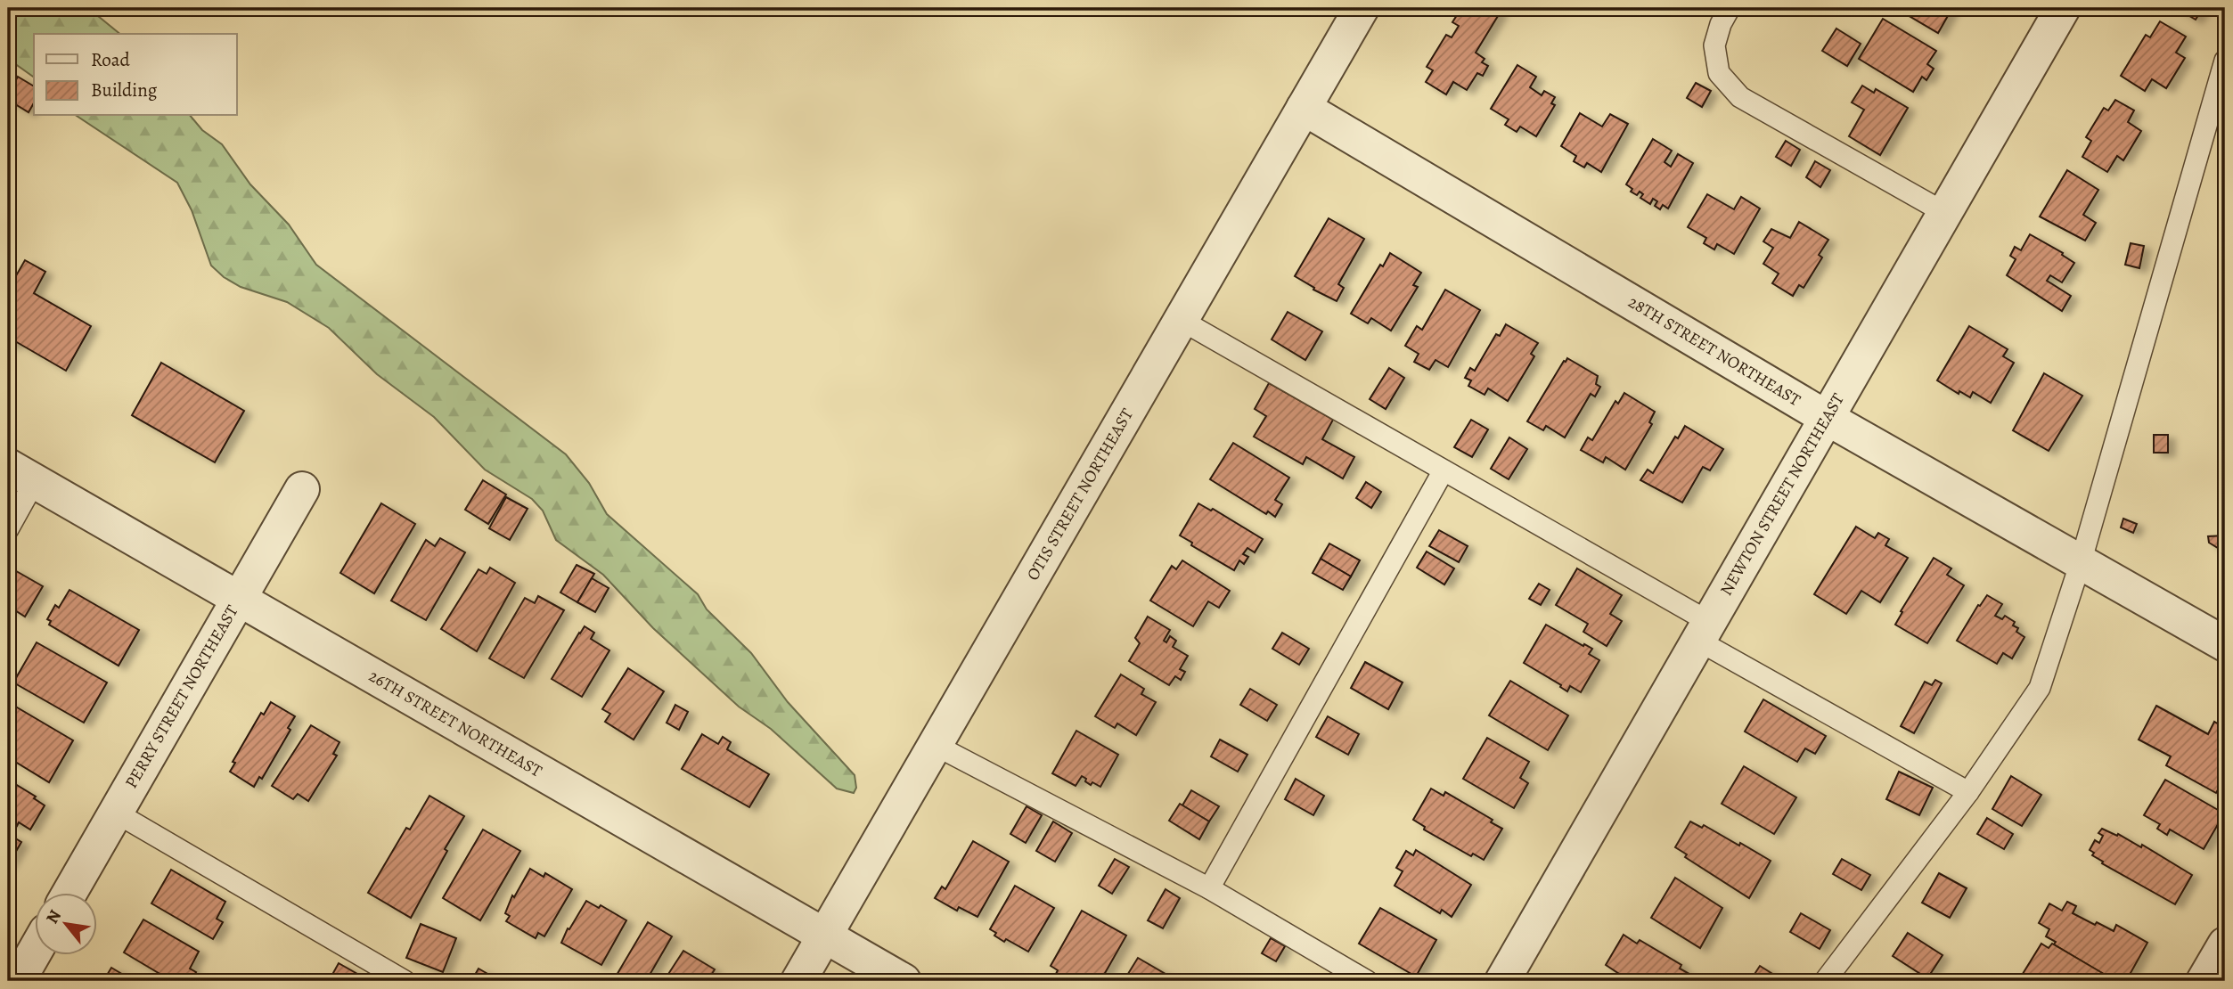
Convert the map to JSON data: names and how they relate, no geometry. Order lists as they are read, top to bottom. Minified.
{"streets":{"street":["28TH STREET NORTHEAST","OTIS STREET NORTHEAST","NEWTON STREET NORTHEAST","PERRY STREET NORTHEAST","26TH STREET NORTHEAST"]},"crossings":[["28TH STREET NORTHEAST","OTIS STREET NORTHEAST"],["28TH STREET NORTHEAST","NEWTON STREET NORTHEAST"],["OTIS STREET NORTHEAST","26TH STREET NORTHEAST"],["PERRY STREET NORTHEAST","26TH STREET NORTHEAST"]],"legend":["Road","Building"],"north":"top left"}
